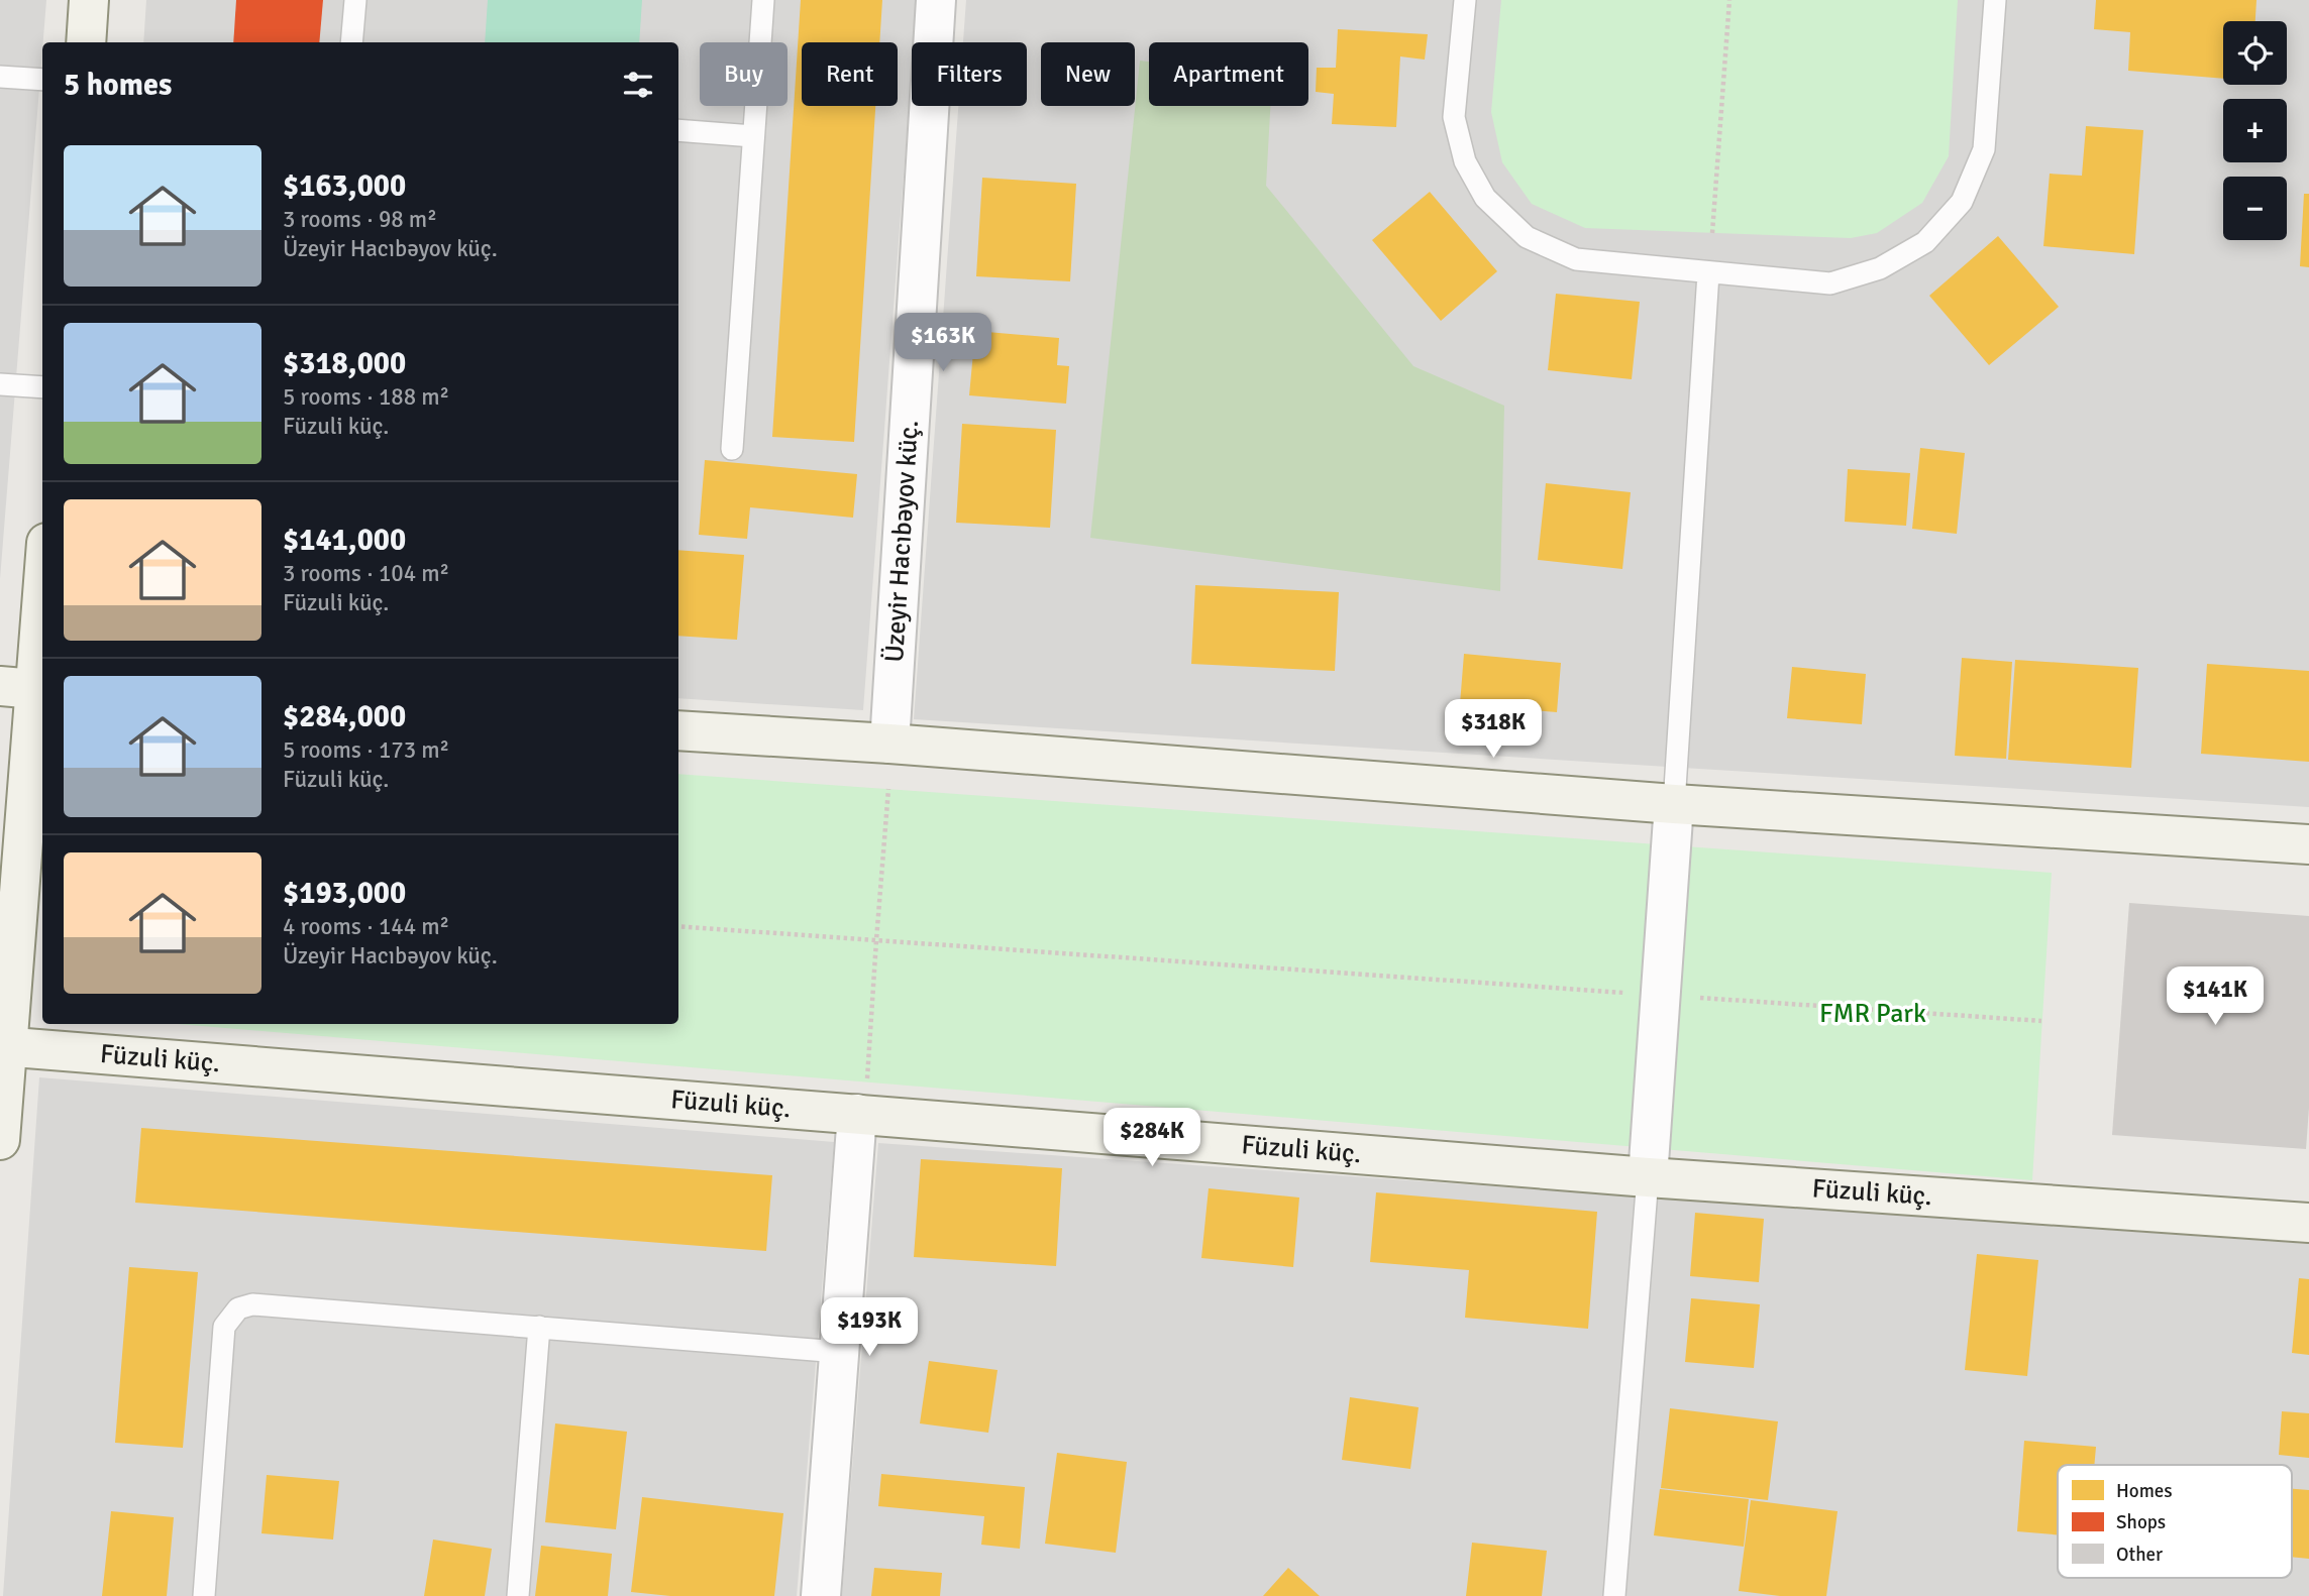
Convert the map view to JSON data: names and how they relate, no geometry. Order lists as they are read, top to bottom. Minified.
{"streets":{"street":["Üzeyir Hacıbəyov küç.","Füzuli küç."]},"parks":["FMR Park"],"legend":["Homes","Shops","Other"],"page":{"map_buttons":["+","−"],"chip":["Buy","Rent","Filters","New","Apartment"],"heading":"5 homes","list":[{"name":"$163,000","note":"3 rooms · 98 m² · Üzeyir Hacıbəyov küç."},{"name":"$318,000","note":"5 rooms · 188 m² · Füzuli küç."},{"name":"$141,000","note":"3 rooms · 104 m² · Füzuli küç."},{"name":"$284,000","note":"5 rooms · 173 m² · Füzuli küç."},{"name":"$193,000","note":"4 rooms · 144 m² · Üzeyir Hacıbəyov küç."}],"price":["$163K","$318K","$141K","$284K","$193K"]}}
